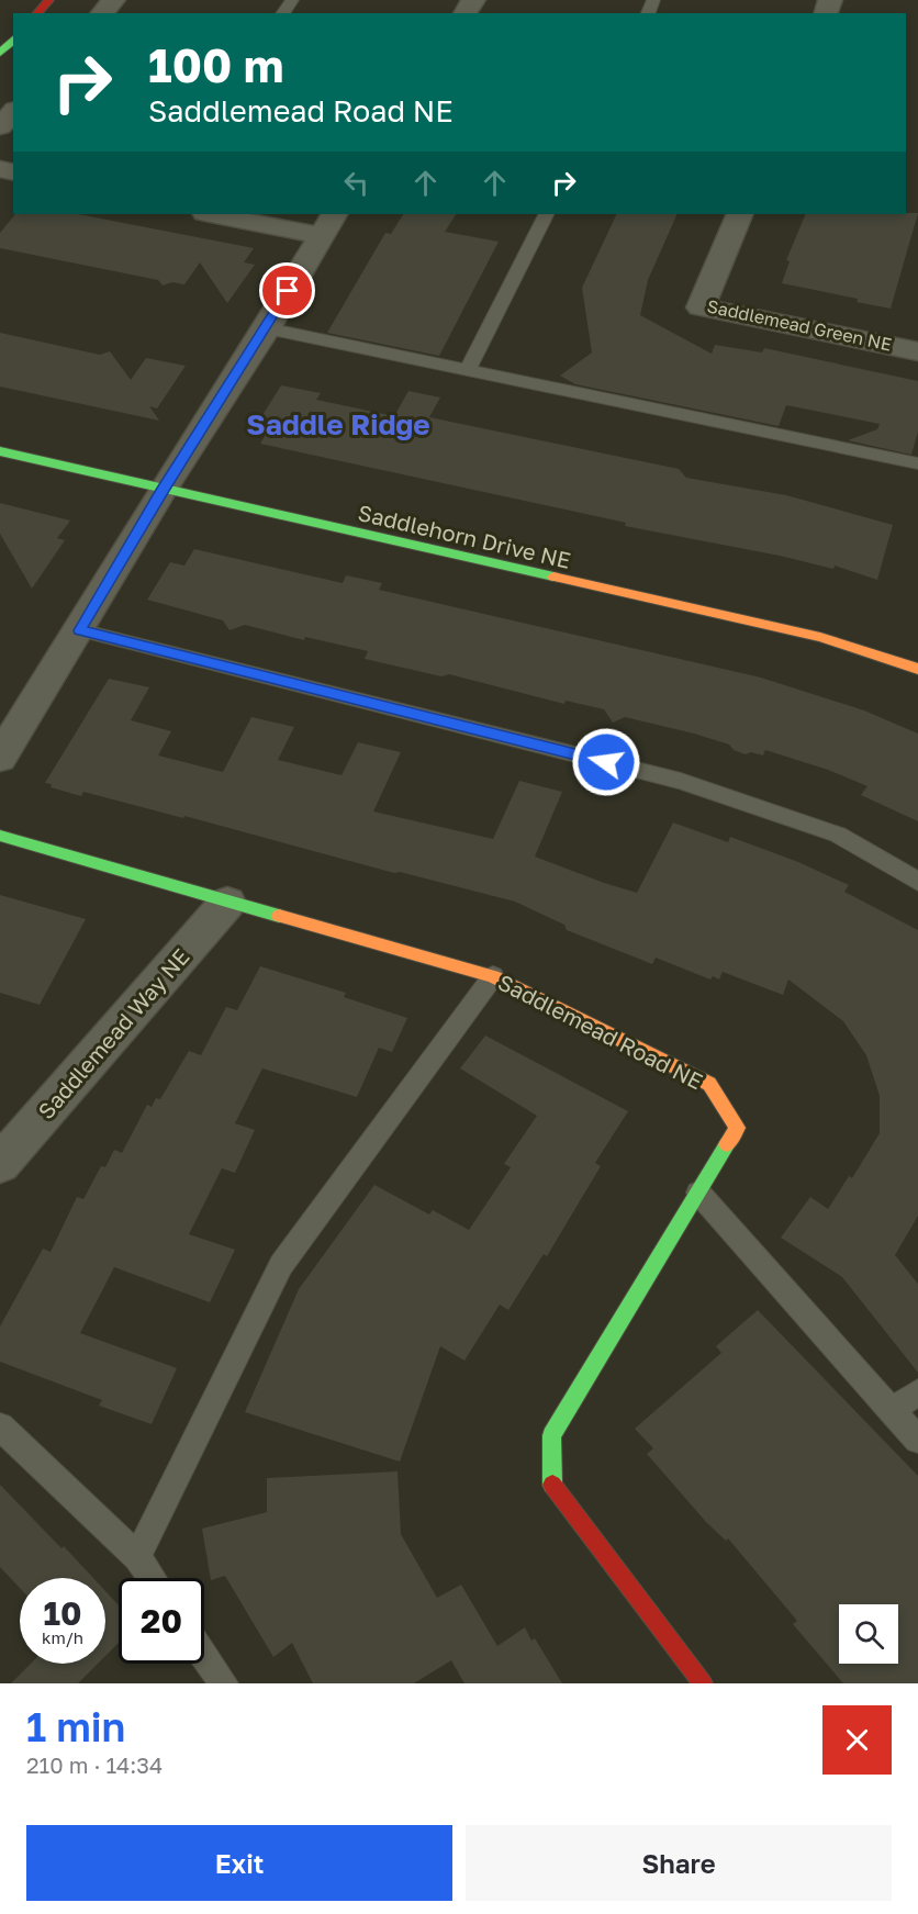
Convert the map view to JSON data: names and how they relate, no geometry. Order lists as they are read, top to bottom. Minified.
{"streets":{"street":["Saddlemead Green NE","Saddlehorn Drive NE","Saddlemead Road NE","Saddlemead Way NE"]},"crossings":[["Saddlemead Road NE","Saddlemead Way NE"]],"districts":["Saddle Ridge"],"page":{"turn":["100 m","Saddlemead Road NE"],"speed":"10 km/h","limit":"20","heading":["1 min","210 m · 14:34"],"buttons":["Exit","Share"]}}
